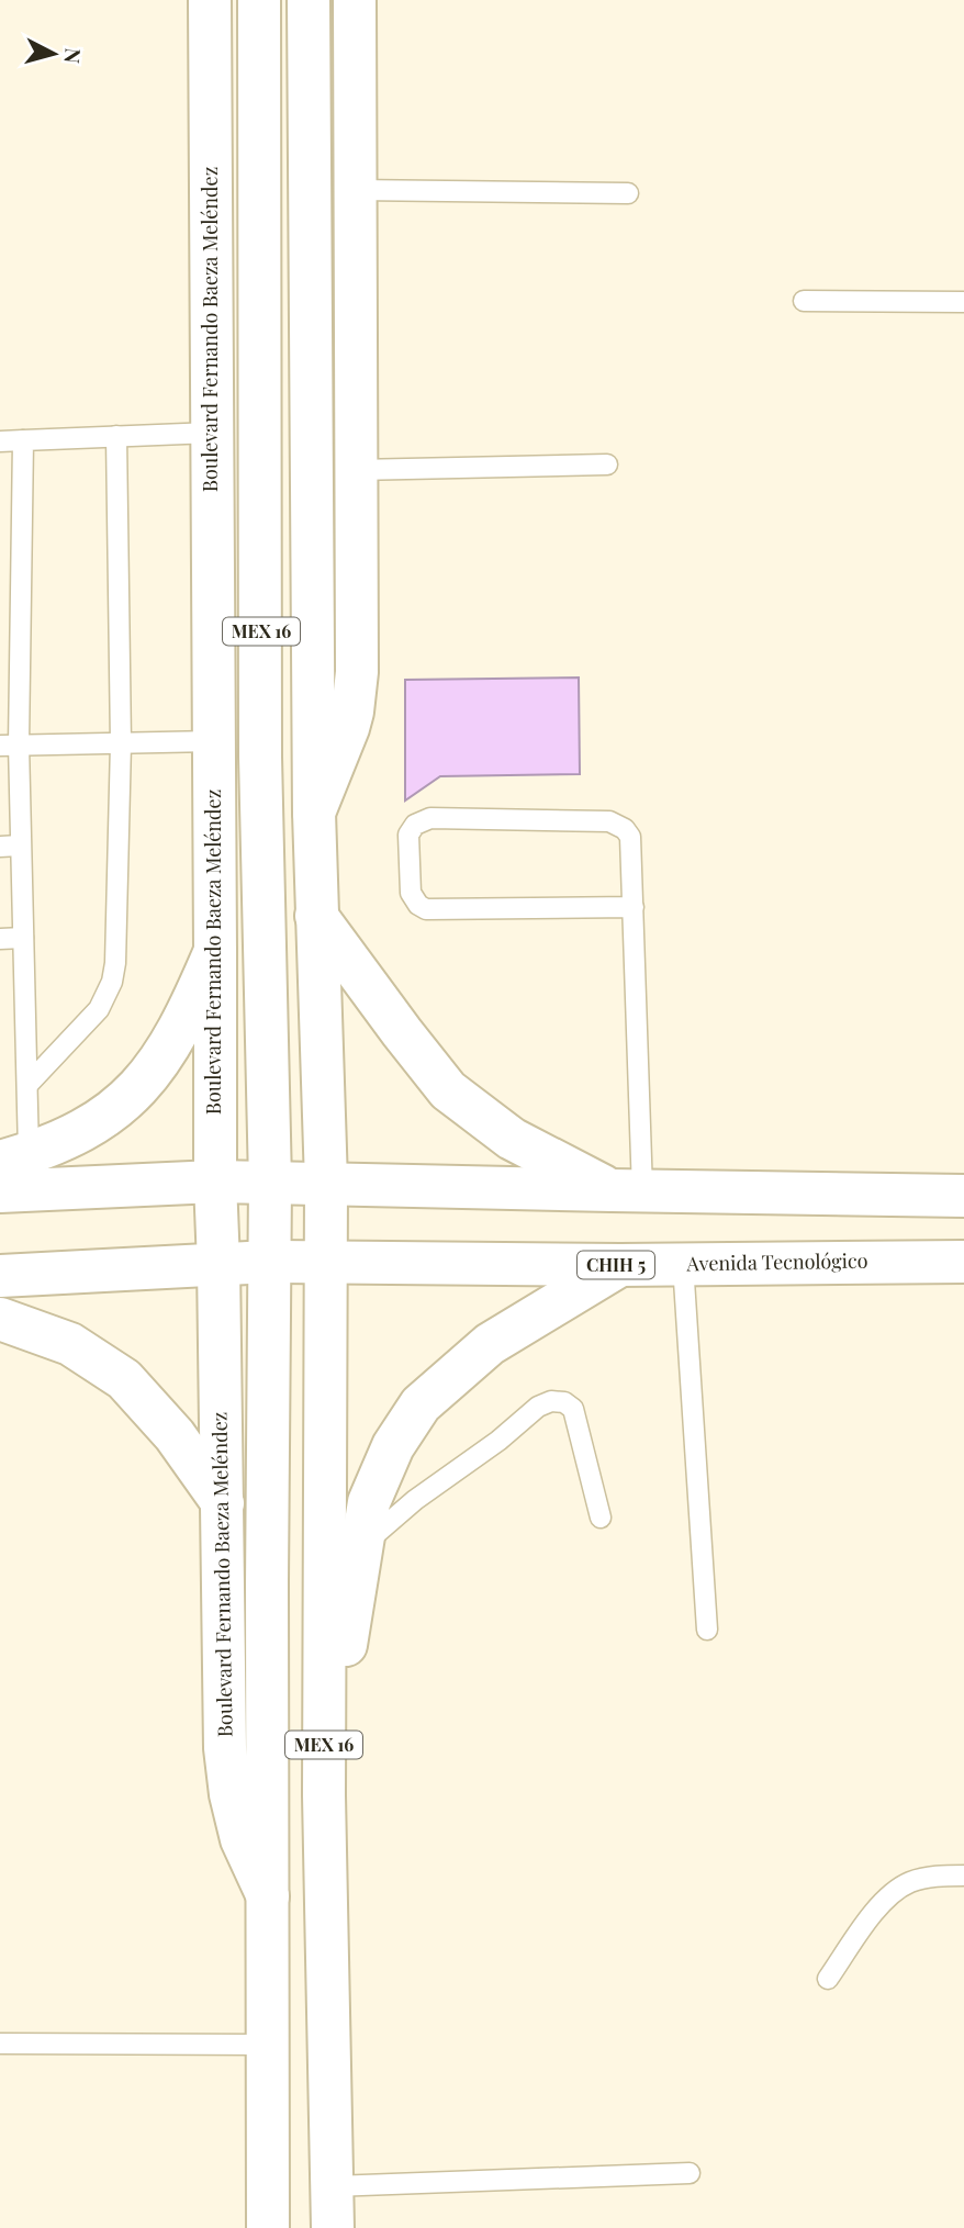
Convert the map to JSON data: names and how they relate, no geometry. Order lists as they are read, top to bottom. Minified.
{"streets":{"main road":["Boulevard Fernando Baeza Meléndez","MEX 16","Avenida Tecnológico","CHIH 5"]},"crossings":[["Boulevard Fernando Baeza Meléndez","Avenida Tecnológico"],["MEX 16","Avenida Tecnológico"]],"north":"right"}
